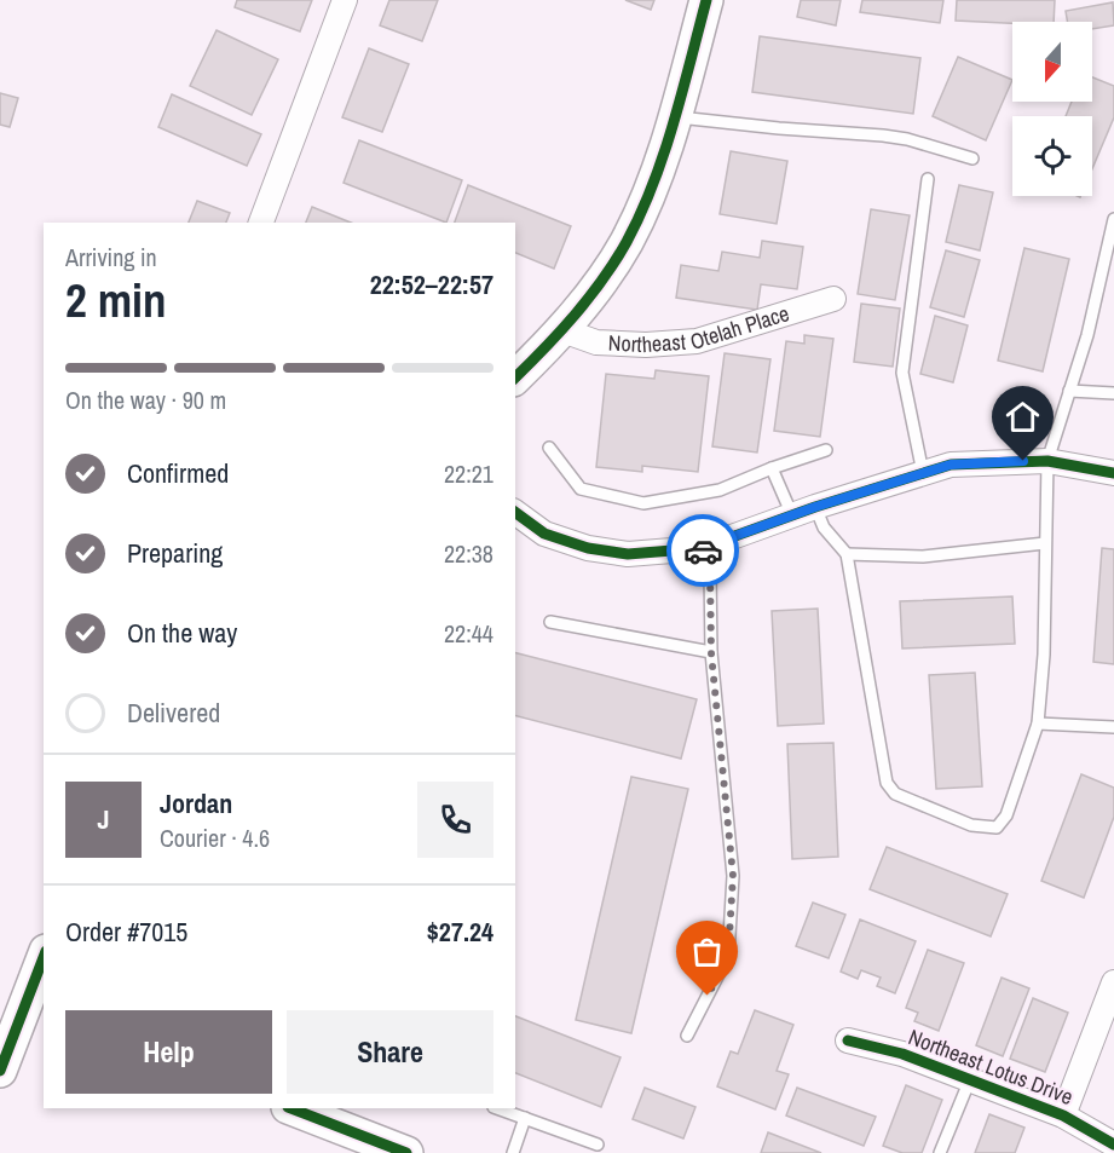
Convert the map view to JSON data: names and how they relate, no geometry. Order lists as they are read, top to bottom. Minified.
{"streets":{"street":["Northeast Otelah Place","Northeast Lotus Drive"]},"north":"bottom","page":{"heading":["2 min","Arriving in","22:52–22:57"],"panel":["Jordan","Courier · 4.6","Order #7015","$27.24"],"bar":"On the way · 90 m","list":[["Confirmed","22:21"],["Preparing","22:38"],["On the way","22:44"],"Delivered"],"round":"J","buttons":["Help","Share"]}}
